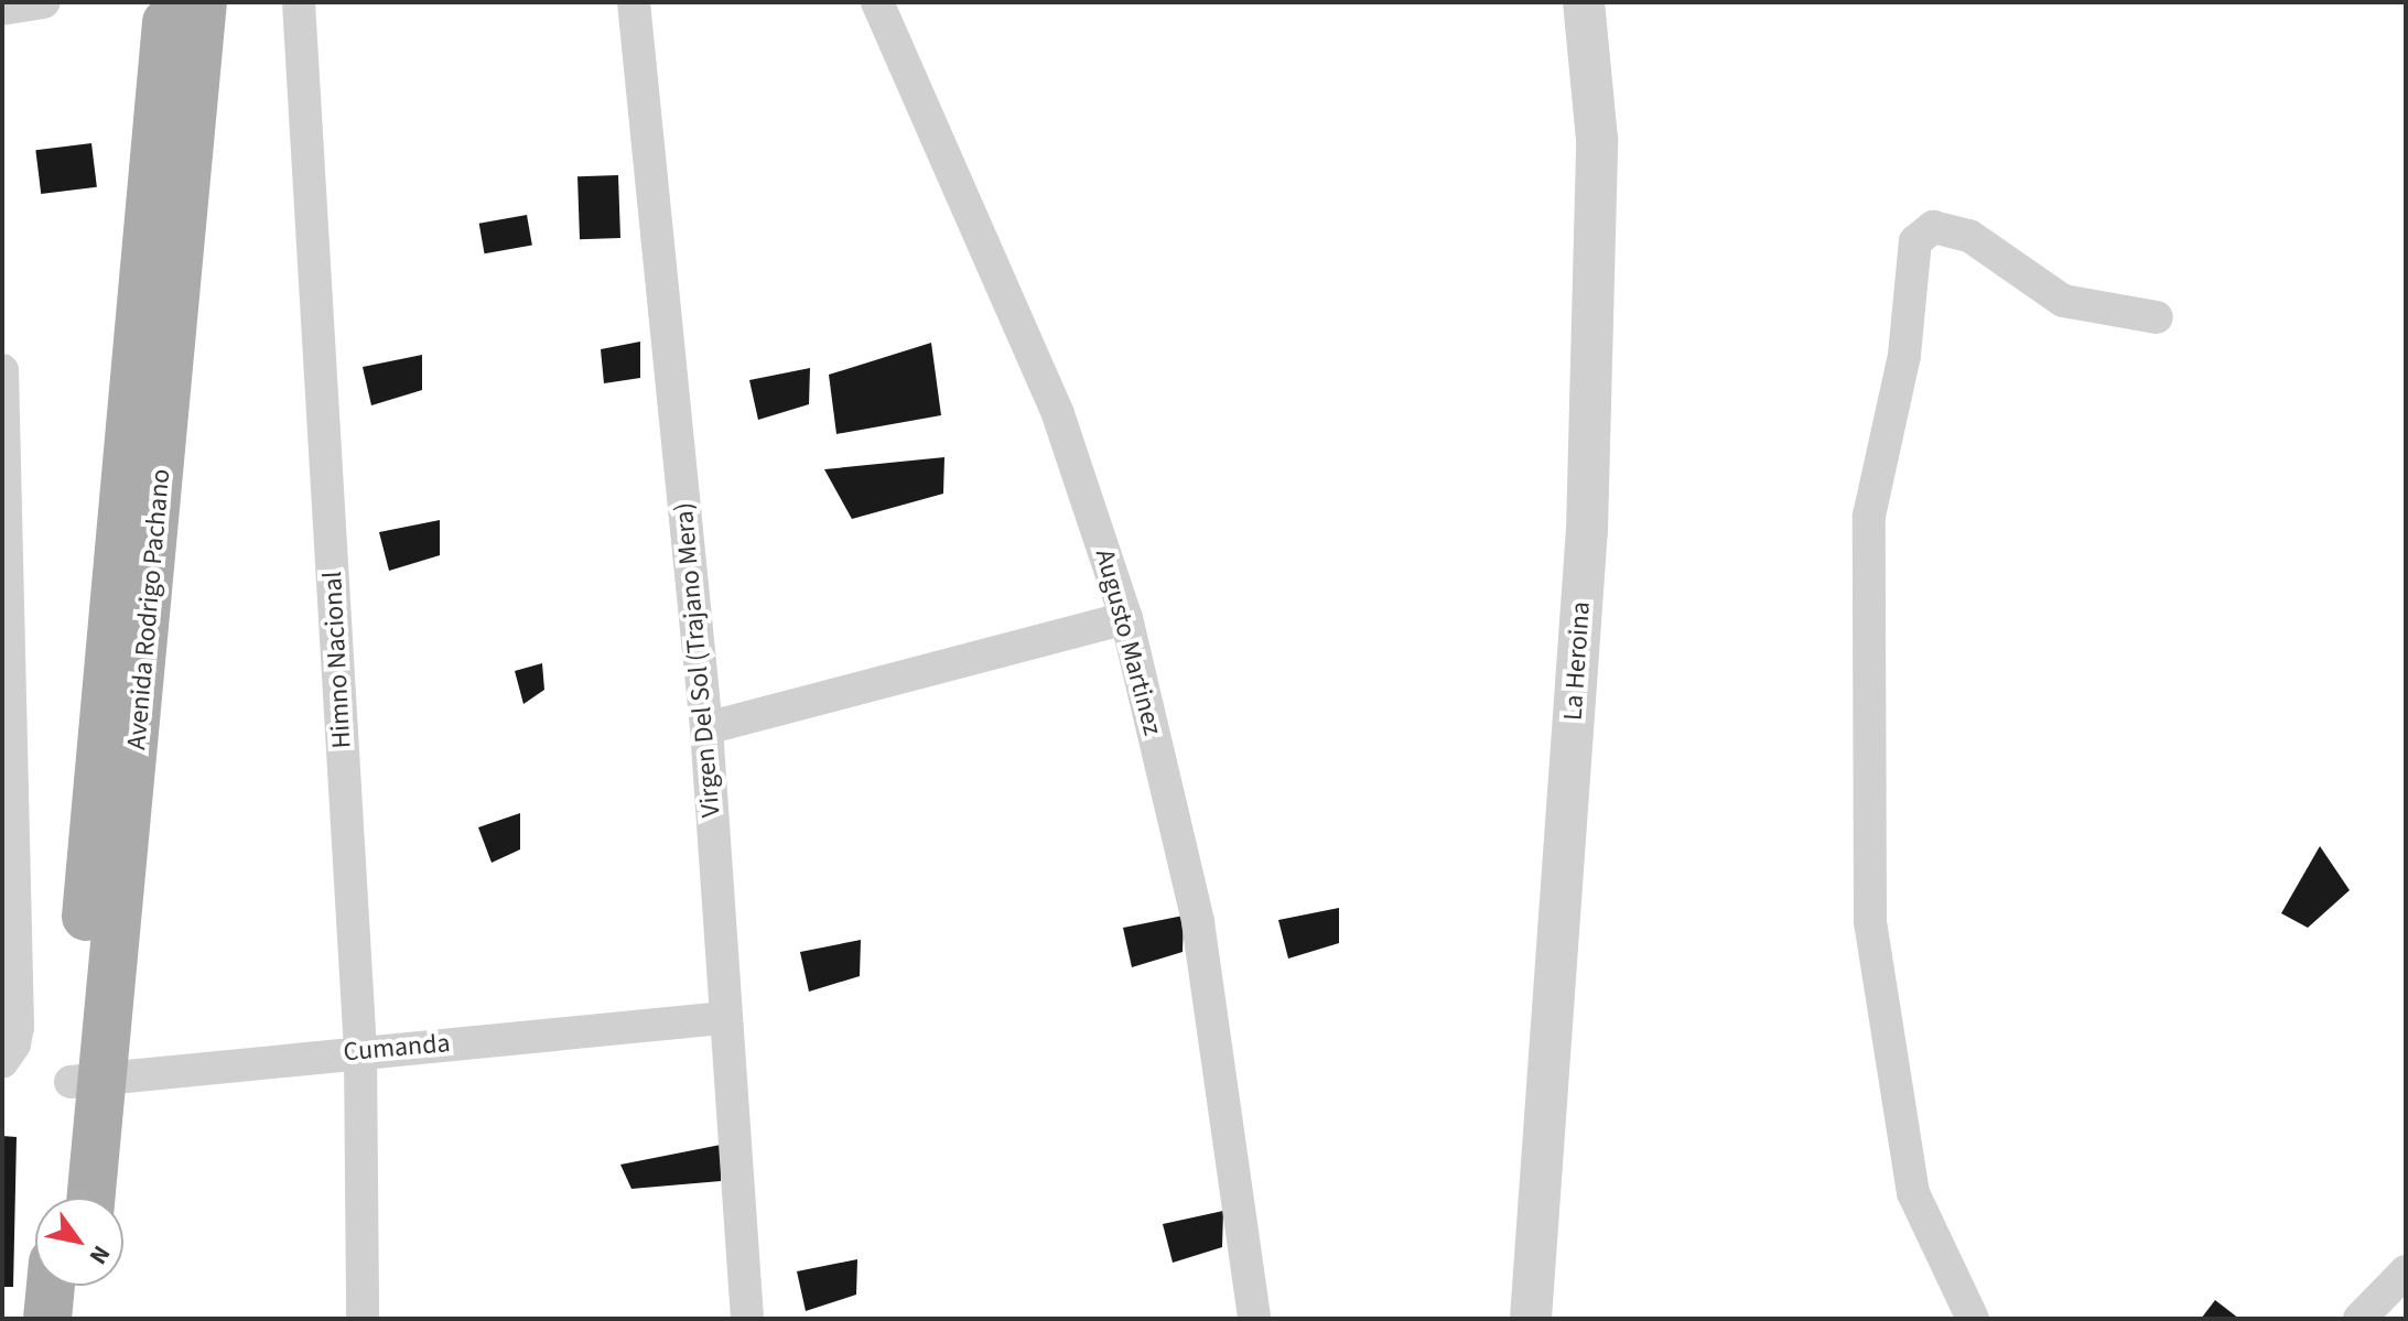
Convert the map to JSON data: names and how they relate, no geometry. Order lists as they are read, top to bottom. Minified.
{"streets":{"main road":["Avenida Rodrigo Pachano"],"street":["Augusto Martinez","Himno Nacional","Virgen Del Sol (Trajano Mera)","La Heroina","Cumanda"]},"crossings":[["Avenida Rodrigo Pachano","Cumanda"],["Himno Nacional","Cumanda"],["Virgen Del Sol (Trajano Mera)","Cumanda"]],"north":"bottom right"}
